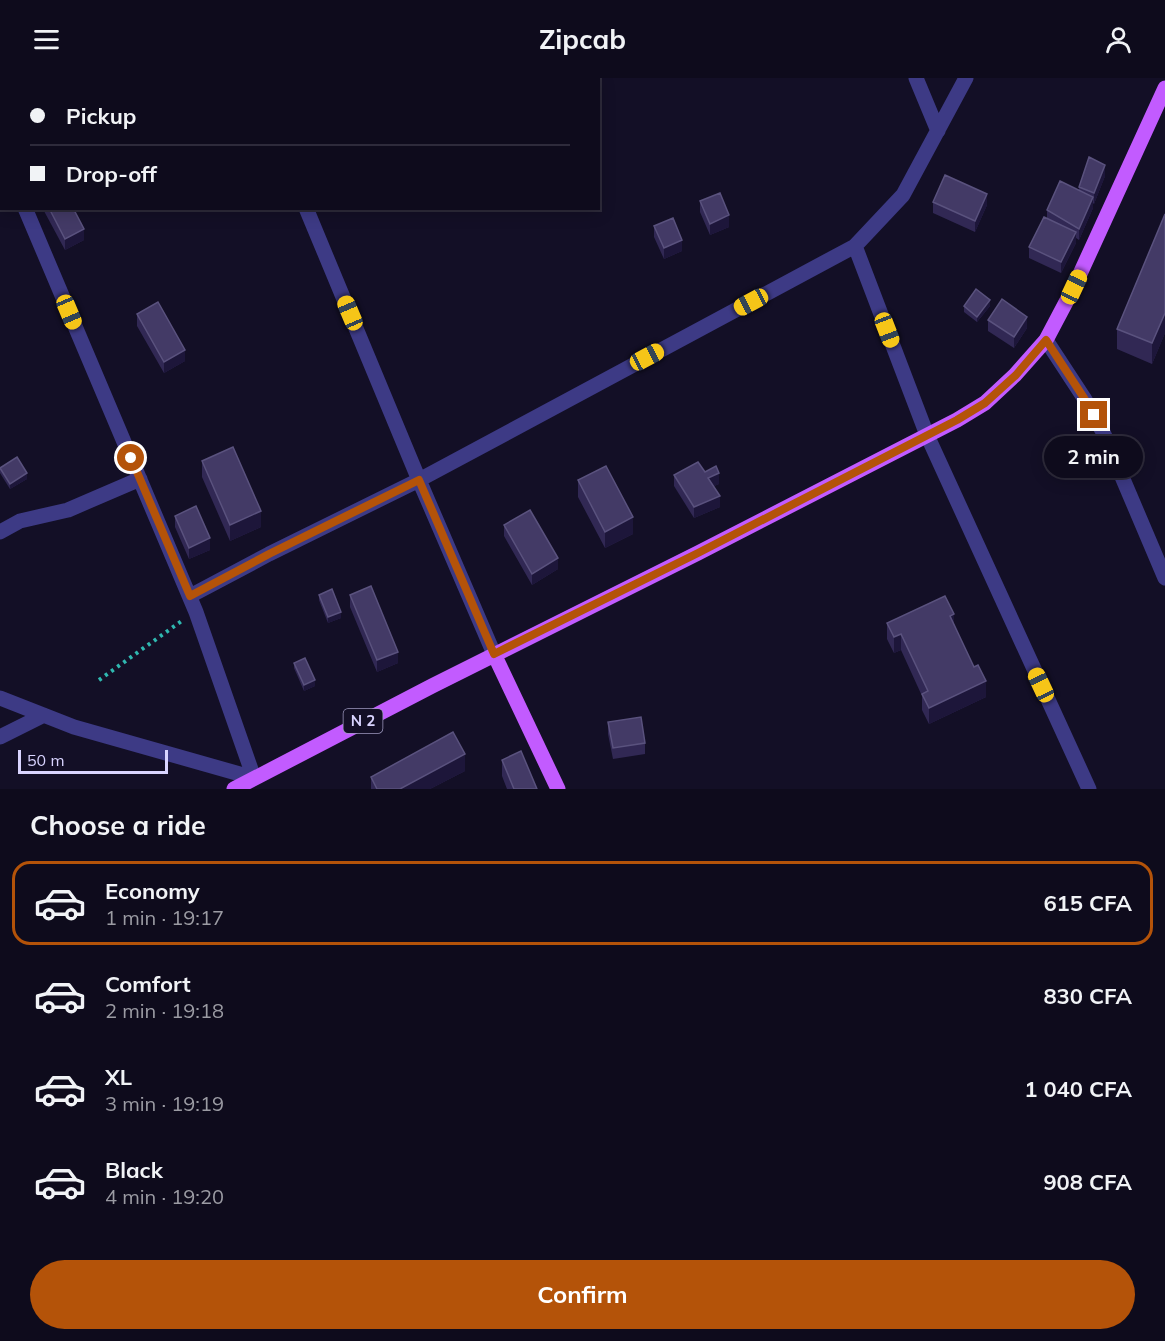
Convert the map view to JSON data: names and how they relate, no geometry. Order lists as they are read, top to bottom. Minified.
{"streets":{"main road":["N 2"]},"scale_bar":"50 m","page":{"header":"Zipcab","banner":["Pickup","Drop-off"],"bubble":"2 min","scale":"50 m","heading":"Choose a ride","list":[{"name":"Economy","note":"1 min · 19:17","value":"615 CFA"},{"name":"Comfort","note":"2 min · 19:18","value":"830 CFA"},{"name":"XL","note":"3 min · 19:19","value":"1 040 CFA"},{"name":"Black","note":"4 min · 19:20","value":"908 CFA"}],"buttons":"Confirm"}}
